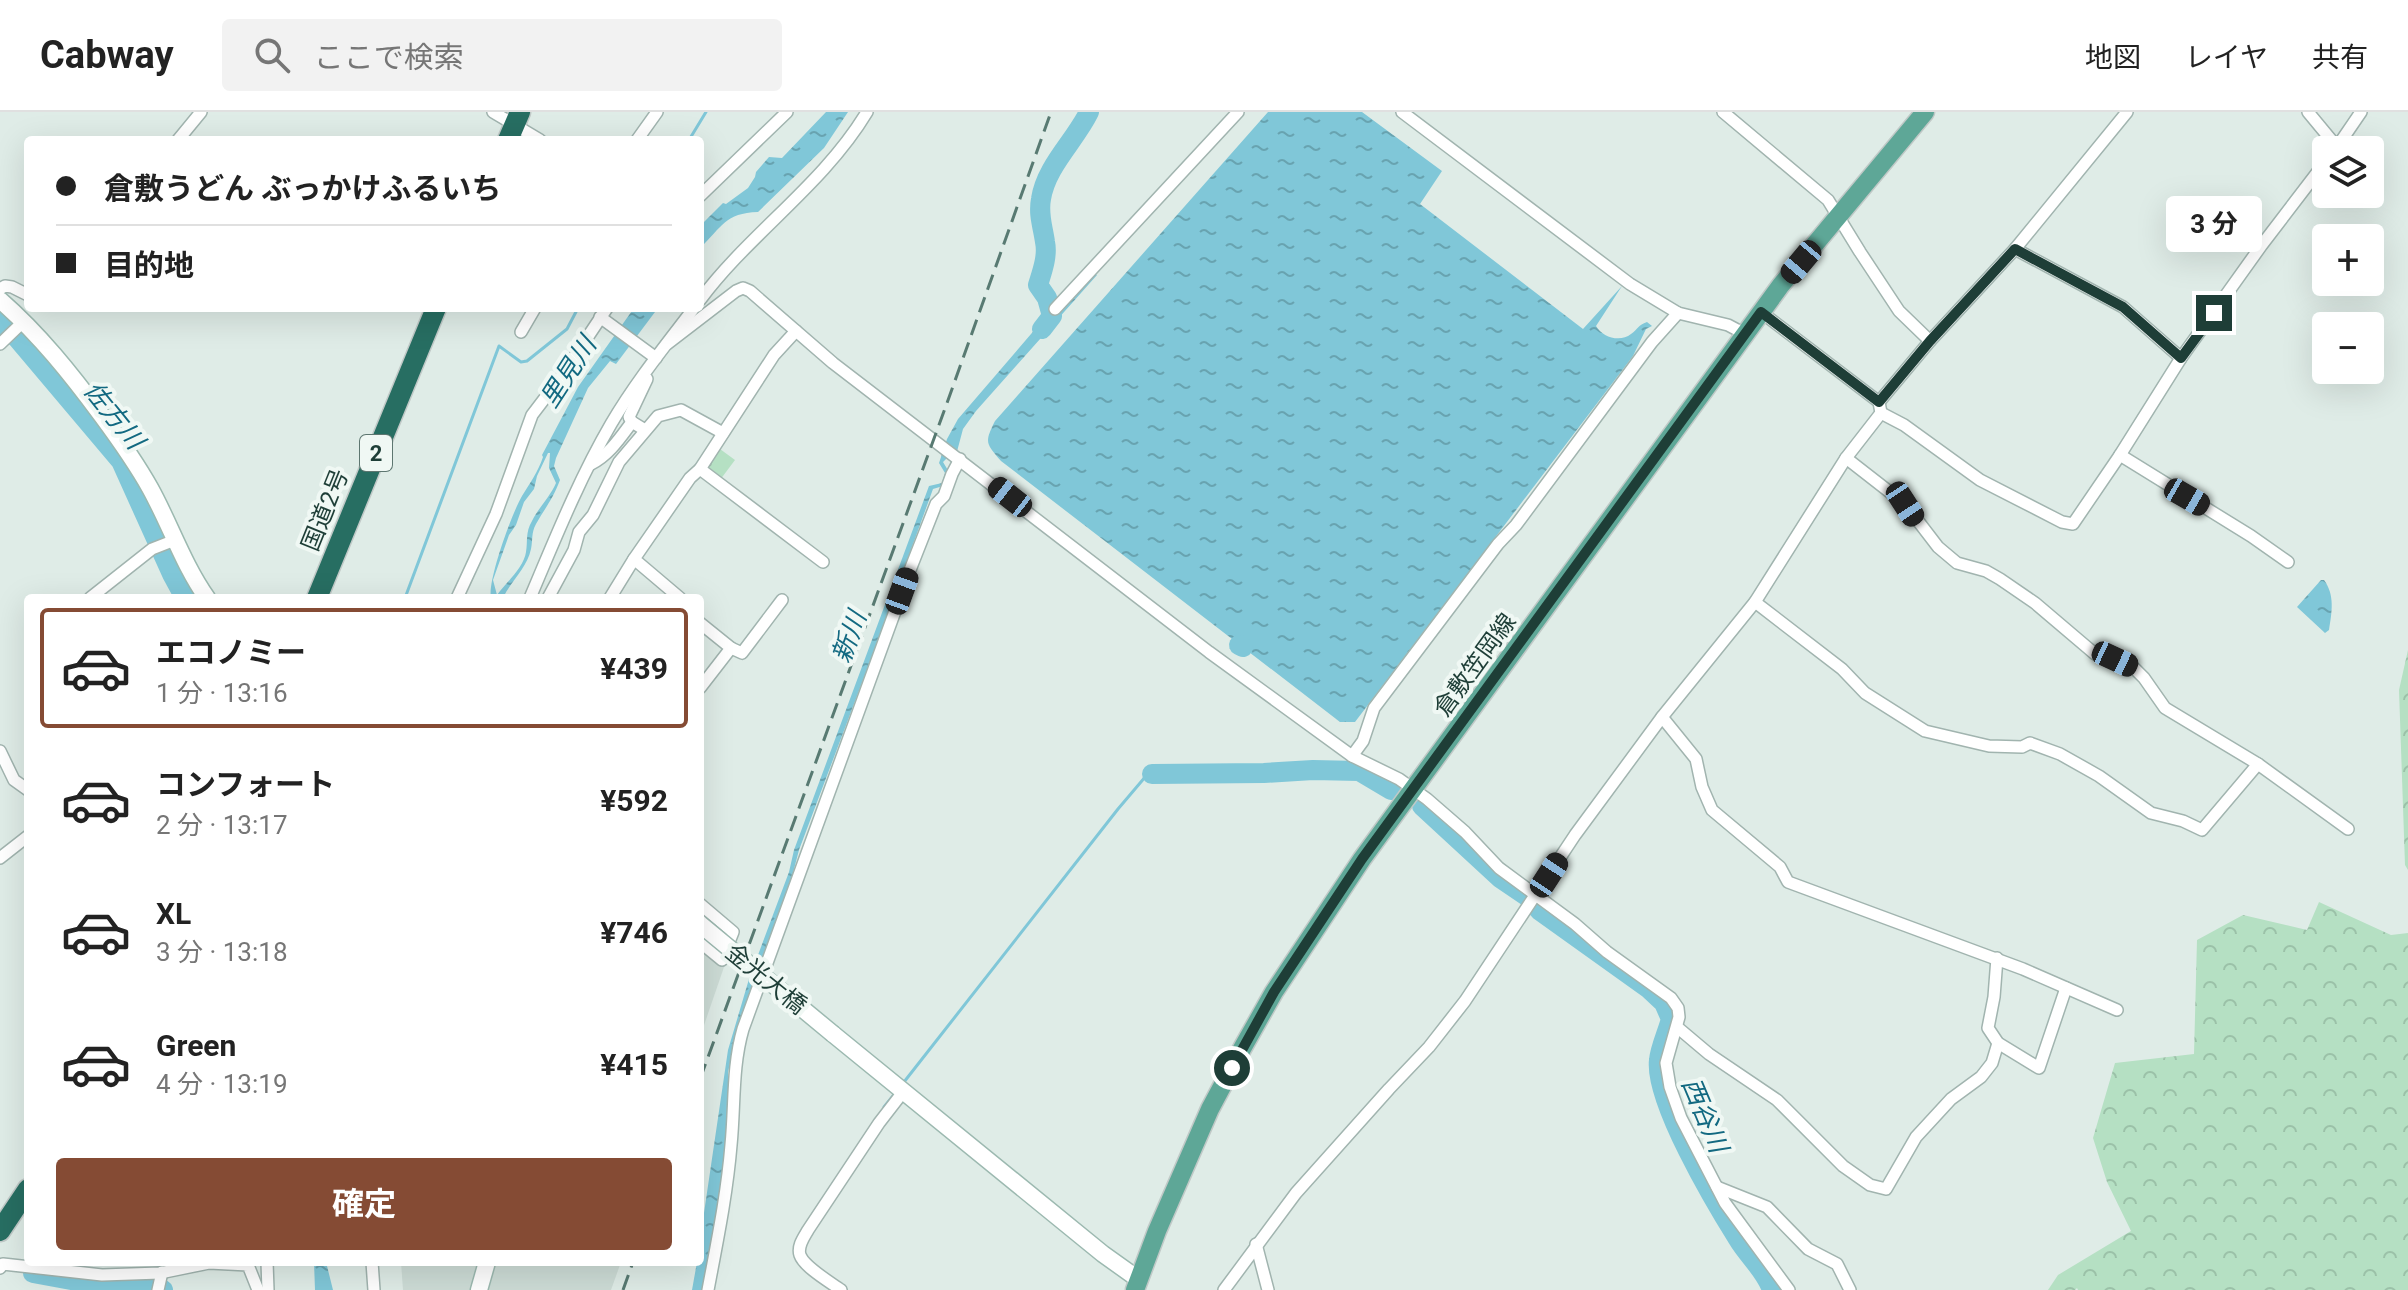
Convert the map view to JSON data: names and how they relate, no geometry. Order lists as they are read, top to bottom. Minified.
{"streets":{"highway":["2","国道2号"],"main road":["倉敷笠岡線"],"street":["金光大橋"]},"crossings":[["倉敷笠岡線","金光大橋"]],"water":["里見川","佐方川","新川","西谷川"],"page":{"header":"Cabway","search":"ここで検索","nav":["地図","レイヤ","共有"],"map_buttons":["+","−"],"banner":["倉敷うどん ぶっかけふるいち","目的地"],"bubble":"3 分","list":[{"name":"エコノミー","note":"1 分 · 13:16","value":"¥439"},{"name":"コンフォート","note":"2 分 · 13:17","value":"¥592"},{"name":"XL","note":"3 分 · 13:18","value":"¥746"},{"name":"Green","note":"4 分 · 13:19","value":"¥415"}],"buttons":"確定"}}
